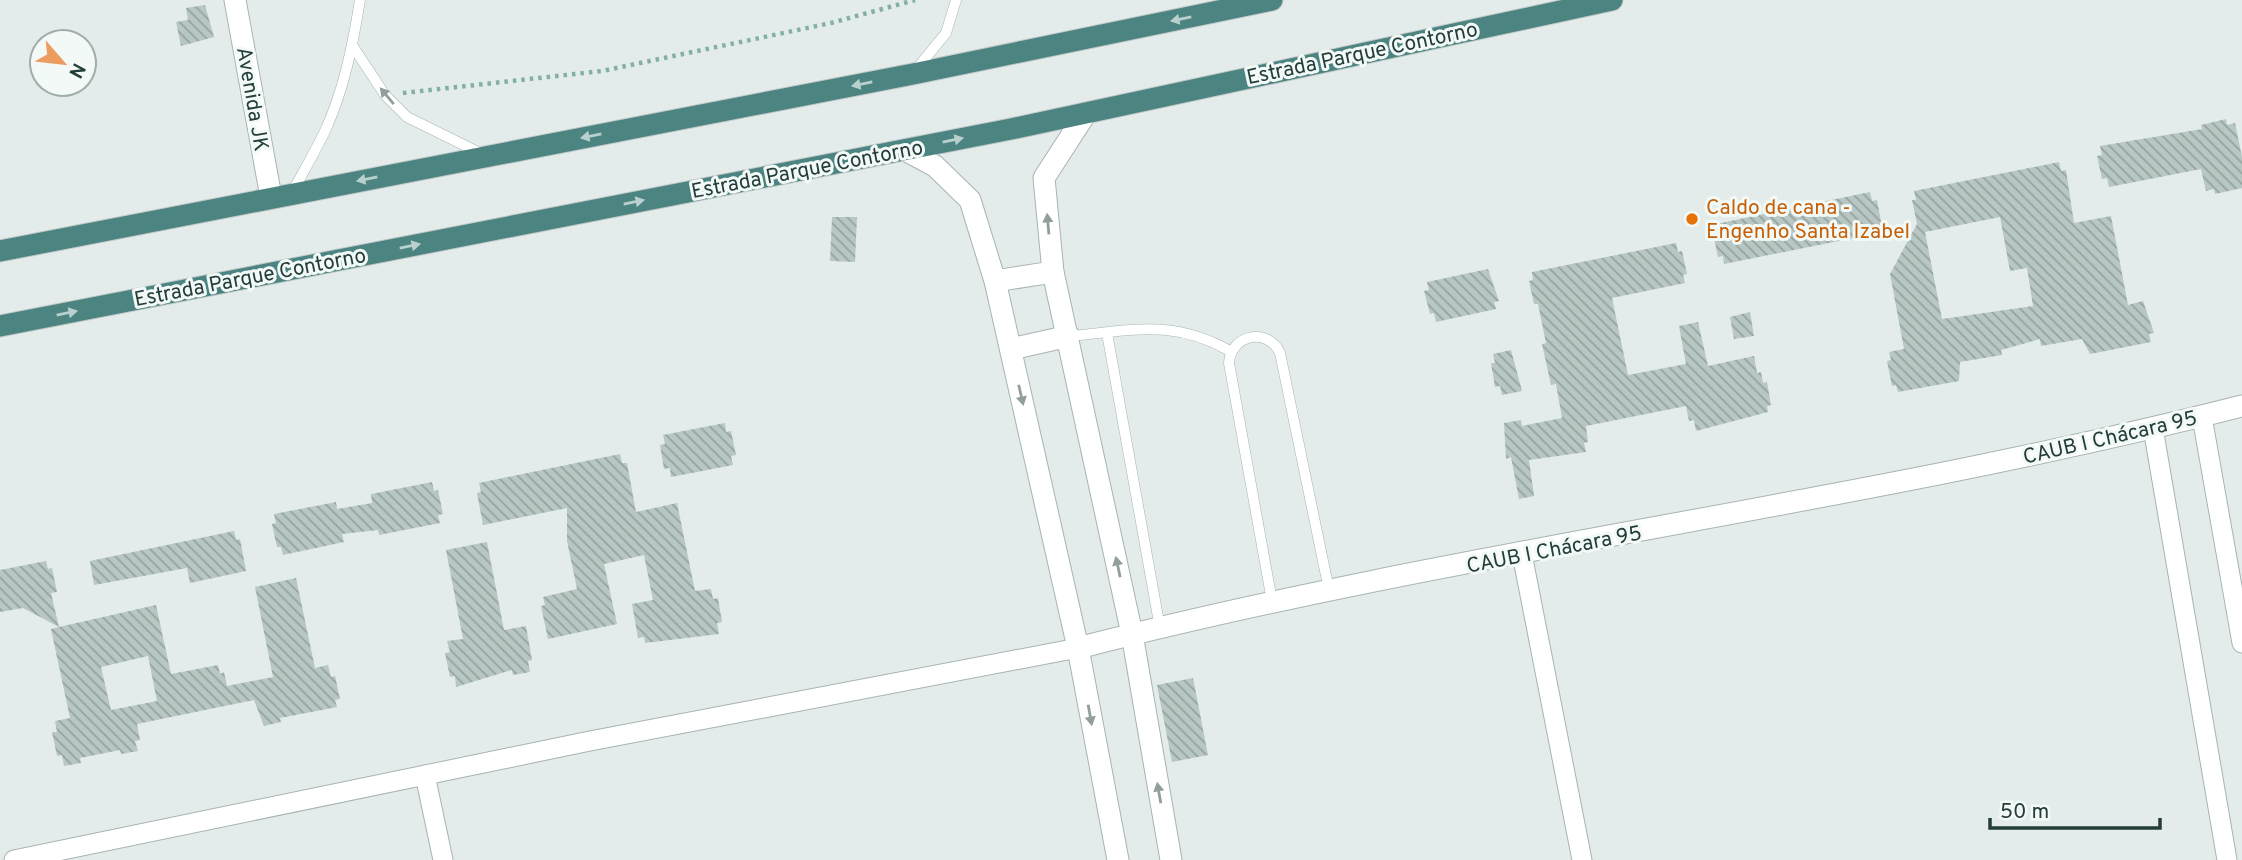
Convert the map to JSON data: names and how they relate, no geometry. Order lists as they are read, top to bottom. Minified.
{"streets":{"highway":["Estrada Parque Contorno"],"street":["Avenida JK","CAUB I Chácara 95"]},"places":["Caldo de cana - Engenho Santa Izabel"],"scale_bar":"50 m","north":"bottom right"}
